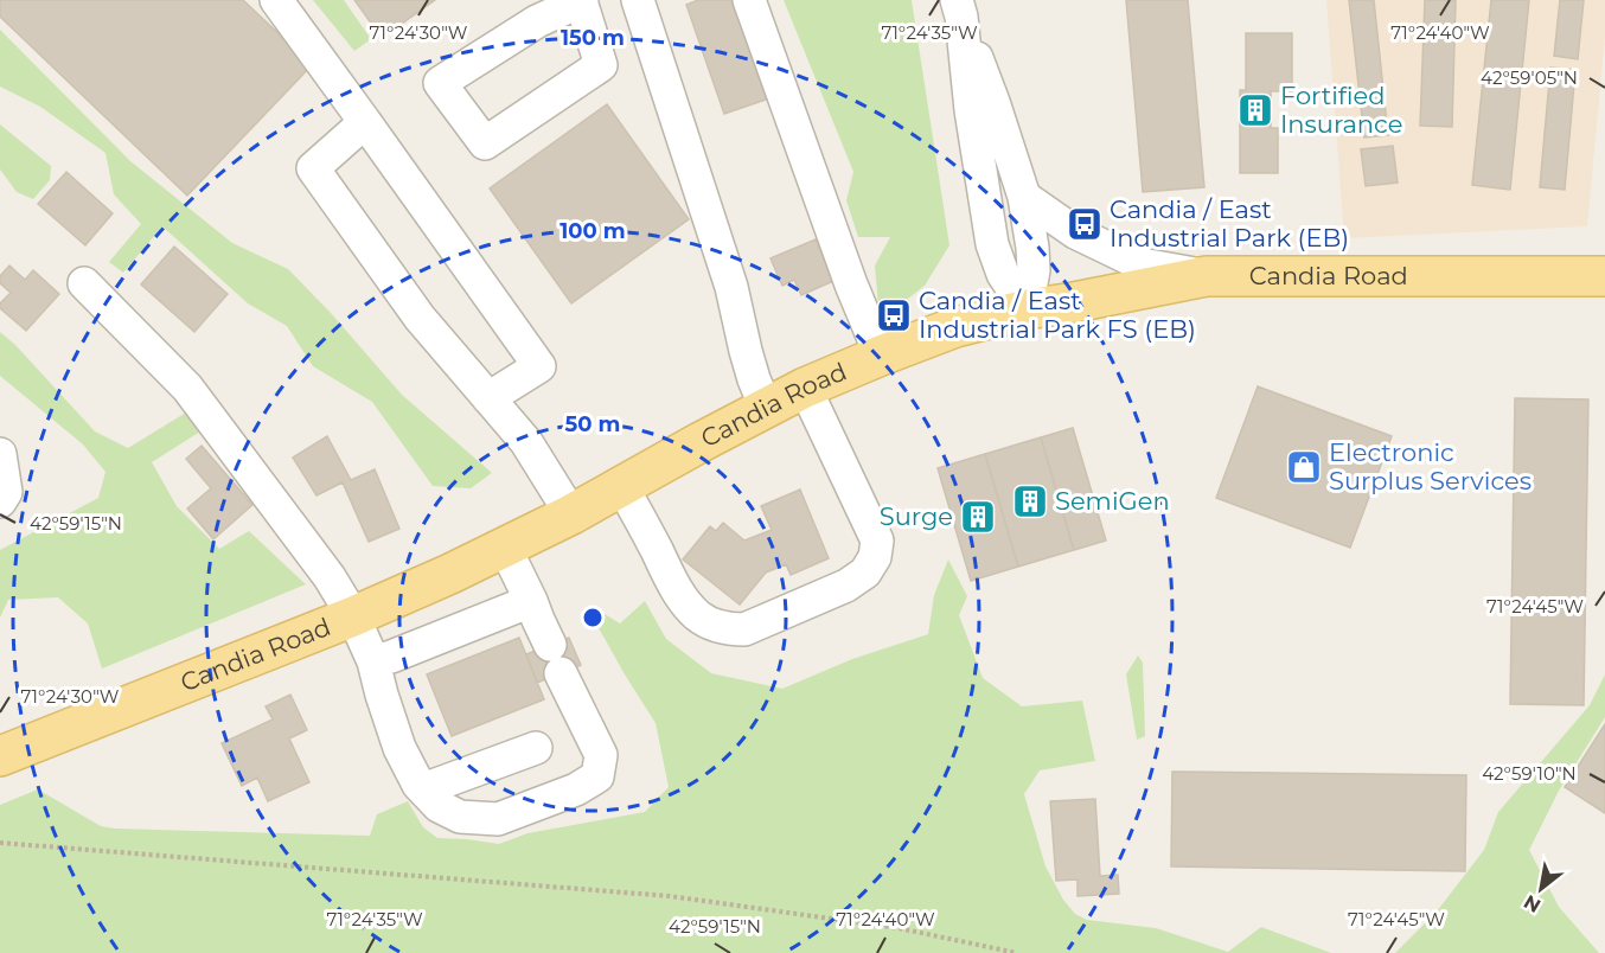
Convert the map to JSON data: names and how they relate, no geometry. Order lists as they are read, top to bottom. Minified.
{"streets":{"main road":["Candia Road"]},"places":{"building":["Fortified Insurance","SemiGen","Surge"],"bus stop":["Candia / East Industrial Park (EB)","Candia / East Industrial Park FS (EB)"],"shop":["Electronic Surplus Services"]},"north":"bottom left","coordinates":["71°24'30\"W","71°24'35\"W","71°24'40\"W","42°59'05\"N","42°59'15\"N","71°24'45\"W","42°59'10\"N"],"rings":["150 m","100 m","50 m"]}
